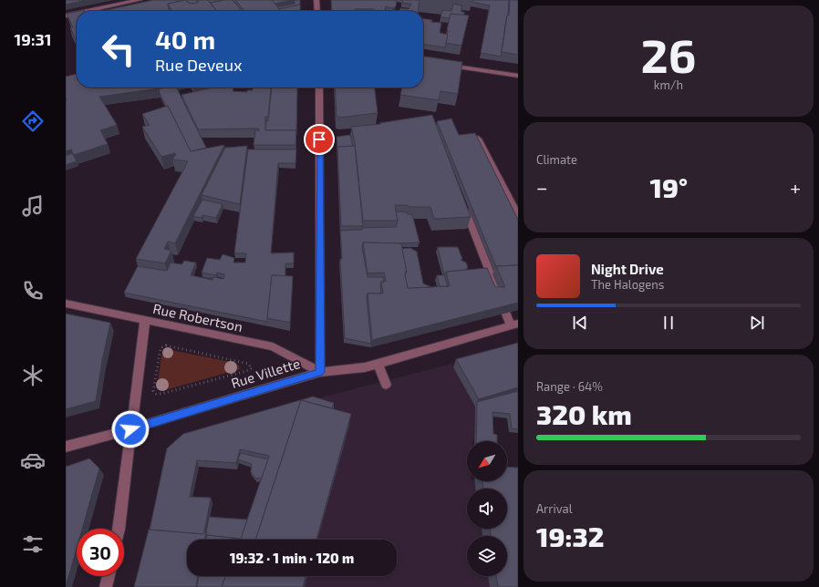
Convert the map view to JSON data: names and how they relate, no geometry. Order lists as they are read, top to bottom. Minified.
{"streets":{"street":["Rue Robertson","Rue Villette"]},"crossings":[["Rue Robertson","Rue Villette"]],"north":"bottom left","page":{"tabs":"19:31","tile":[["26","km/h"],"Climate",["Range · 64%","320 km"],["Arrival","19:32"]],"turn":["40 m","Rue Deveux"],"heat":["−","19°","+"],"song":["Night Drive","The Halogens"],"limit":"30","trip":"19:32 · 1 min · 120 m"}}
